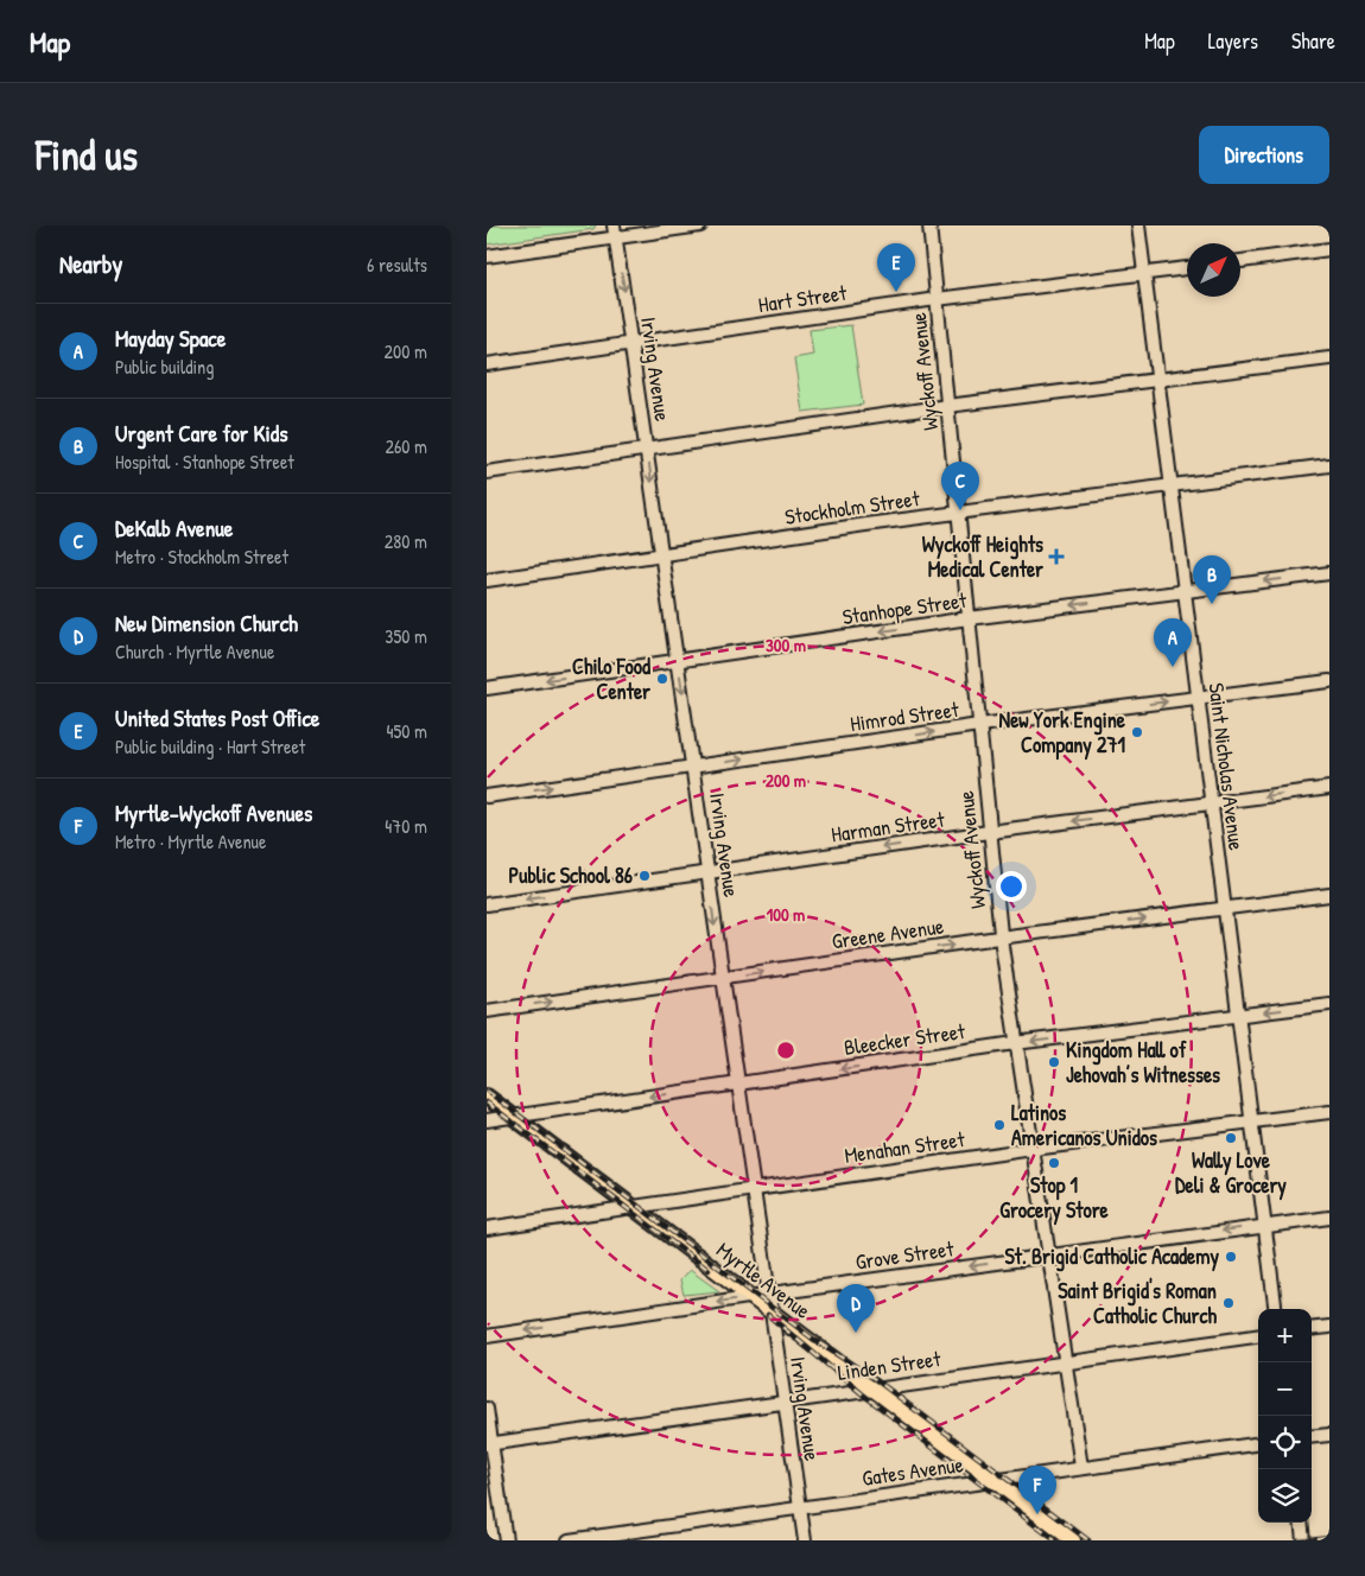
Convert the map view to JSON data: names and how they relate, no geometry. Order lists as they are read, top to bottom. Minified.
{"streets":{"main road":["Myrtle Avenue"],"street":["Hart Street","Irving Avenue","Wyckoff Avenue","Stockholm Street","Stanhope Street","Himrod Street","Saint Nicholas Avenue","Harman Street","Greene Avenue","Bleecker Street","Menahan Street","Grove Street","Linden Street","Gates Avenue"]},"crossings":[["Hart Street","Irving Avenue"],["Hart Street","Wyckoff Avenue"],["Hart Street","Saint Nicholas Avenue"],["Irving Avenue","Stockholm Street"],["Irving Avenue","Stanhope Street"],["Irving Avenue","Himrod Street"],["Irving Avenue","Harman Street"],["Irving Avenue","Greene Avenue"],["Irving Avenue","Bleecker Street"],["Irving Avenue","Menahan Street"],["Irving Avenue","Grove Street"],["Irving Avenue","Myrtle Avenue"],["Irving Avenue","Linden Street"],["Irving Avenue","Gates Avenue"],["Wyckoff Avenue","Stockholm Street"],["Wyckoff Avenue","Stanhope Street"],["Wyckoff Avenue","Himrod Street"],["Wyckoff Avenue","Harman Street"],["Wyckoff Avenue","Greene Avenue"],["Wyckoff Avenue","Bleecker Street"],["Wyckoff Avenue","Menahan Street"],["Wyckoff Avenue","Grove Street"],["Wyckoff Avenue","Linden Street"],["Wyckoff Avenue","Gates Avenue"],["Stockholm Street","Saint Nicholas Avenue"],["Stanhope Street","Saint Nicholas Avenue"],["Himrod Street","Saint Nicholas Avenue"],["Saint Nicholas Avenue","Harman Street"],["Saint Nicholas Avenue","Greene Avenue"],["Saint Nicholas Avenue","Bleecker Street"],["Saint Nicholas Avenue","Menahan Street"],["Saint Nicholas Avenue","Grove Street"],["Bleecker Street","Myrtle Avenue"],["Menahan Street","Myrtle Avenue"],["Grove Street","Myrtle Avenue"],["Myrtle Avenue","Linden Street"],["Myrtle Avenue","Gates Avenue"]],"one_way":["Stanhope Street","Himrod Street","Harman Street","Greene Avenue","Bleecker Street","Grove Street"],"places":{"health":["Wyckoff Heights Medical Center"],"other":["Chilo Food Center","New York Engine Company 271","Public School 86","Kingdom Hall of Jehovah’s Witnesses","Latinos Americanos Unidos","Wally Love Deli & Grocery","Stop 1 Grocery Store","St. Brigid Catholic Academy","Saint Brigid's Roman Catholic Church"]},"north":"top right","page":{"header":"Map","nav":["Map","Layers","Share"],"buttons":"Directions","title":"Find us","heading":["Nearby","6 results"],"pins":["E","C","B","A","D","F"],"list":[{"mark":"A","name":"Mayday Space","note":"Public building","value":"200 m"},{"mark":"B","name":"Urgent Care for Kids","note":"Hospital · Stanhope Street","value":"260 m"},{"mark":"C","name":"DeKalb Avenue","note":"Metro · Stockholm Street","value":"280 m"},{"mark":"D","name":"New Dimension Church","note":"Church · Myrtle Avenue","value":"350 m"},{"mark":"E","name":"United States Post Office","note":"Public building · Hart Street","value":"450 m"},{"mark":"F","name":"Myrtle–Wyckoff Avenues","note":"Metro · Myrtle Avenue","value":"470 m"}],"map_buttons":["+","−"]},"rings":["300 m","200 m","100 m"]}
